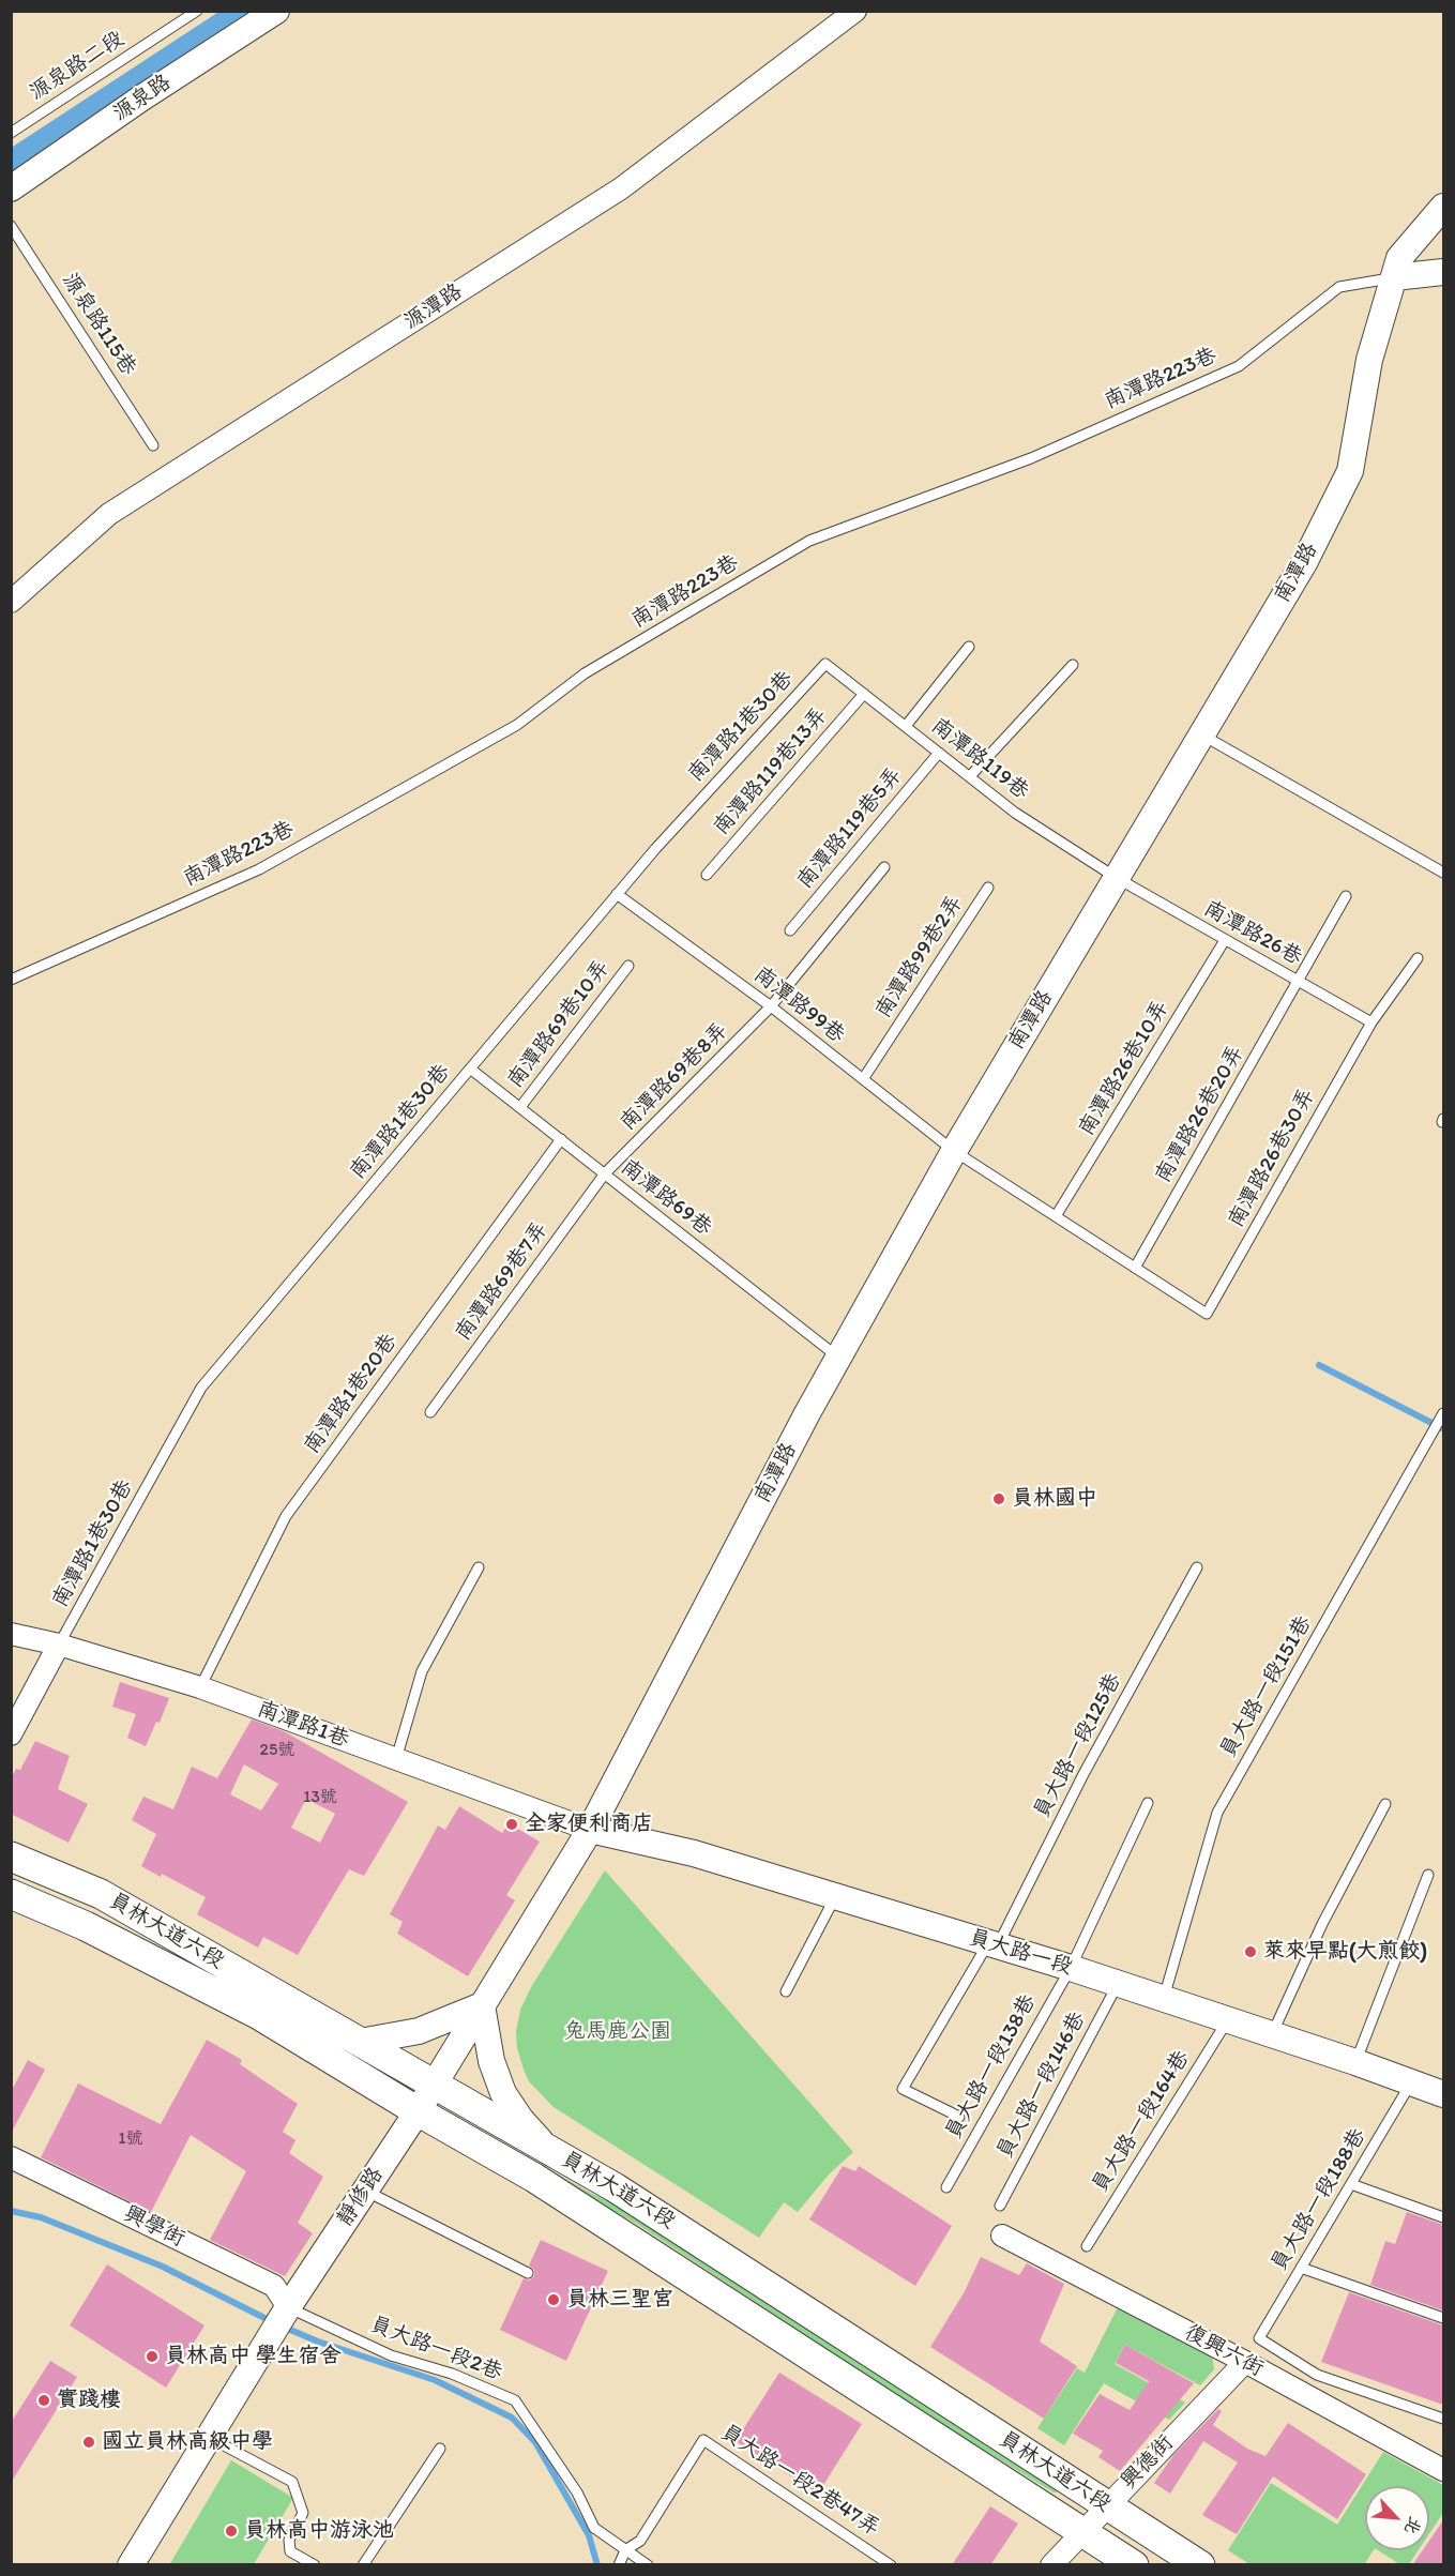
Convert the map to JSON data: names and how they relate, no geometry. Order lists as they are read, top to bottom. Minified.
{"streets":{"main road":["員林大道六段"],"street":["源泉路","源潭路","南潭路","南潭路1巷","員大路一段","靜修路","興學街","復興六街","興德街"],"lane":["源泉路二段","源泉路115巷","南潭路223巷","南潭路1巷30巷","南潭路119巷","南潭路119巷13弄","南潭路119巷5弄","南潭路26巷","南潭路99巷2弄","南潭路99巷","南潭路69巷10弄","南潭路26巷10弄","南潭路69巷8弄","南潭路26巷20弄","南潭路26巷30弄","南潭路69巷","南潭路69巷7弄","南潭路1巷20巷","員大路一段151巷","員大路一段125巷","員大路一段138巷","員大路一段146巷","員大路一段164巷","員大路一段188巷","員大路一段2巷","員大路一段2巷47弄"]},"crossings":[["南潭路223巷","南潭路"],["南潭路","南潭路119巷"],["南潭路","南潭路26巷"],["南潭路","南潭路99巷"],["南潭路","南潭路69巷"],["南潭路","南潭路1巷"],["南潭路","員大路一段"],["南潭路","靜修路"],["南潭路1巷30巷","南潭路119巷"],["南潭路1巷30巷","南潭路99巷"],["南潭路1巷30巷","南潭路69巷"],["南潭路1巷30巷","南潭路1巷"],["南潭路119巷","南潭路119巷13弄"],["南潭路119巷","南潭路119巷5弄"],["南潭路119巷","南潭路26巷"],["南潭路26巷","南潭路26巷10弄"],["南潭路26巷","南潭路26巷20弄"],["南潭路26巷","南潭路26巷30弄"],["南潭路99巷2弄","南潭路99巷"],["南潭路99巷","南潭路26巷10弄"],["南潭路99巷","南潭路69巷8弄"],["南潭路99巷","南潭路26巷20弄"],["南潭路99巷","南潭路26巷30弄"],["南潭路69巷10弄","南潭路69巷"],["南潭路69巷8弄","南潭路69巷"],["南潭路69巷8弄","南潭路69巷7弄"],["南潭路69巷","南潭路69巷7弄"],["南潭路69巷","南潭路1巷20巷"],["南潭路1巷20巷","南潭路1巷"],["員大路一段151巷","員大路一段"],["南潭路1巷","員大路一段"],["南潭路1巷","靜修路"],["員大路一段125巷","員大路一段"],["員林大道六段","靜修路"],["員林大道六段","興德街"],["員大路一段","員大路一段138巷"],["員大路一段","員大路一段146巷"],["員大路一段","員大路一段164巷"],["員大路一段","靜修路"],["員大路一段","員大路一段188巷"],["靜修路","興學街"],["靜修路","員大路一段2巷"],["興學街","員大路一段2巷"],["員大路一段2巷","員大路一段2巷47弄"],["復興六街","興德街"]],"parks":["兔馬鹿公園"],"places":["員林國中","全家便利商店","萊來早點(大煎餃)","員林三聖宮","員林高中 學生宿舍","實踐樓","國立員林高級中學","員林高中游泳池"],"house_numbers":["25號","13號","1號"],"north":"bottom right"}
